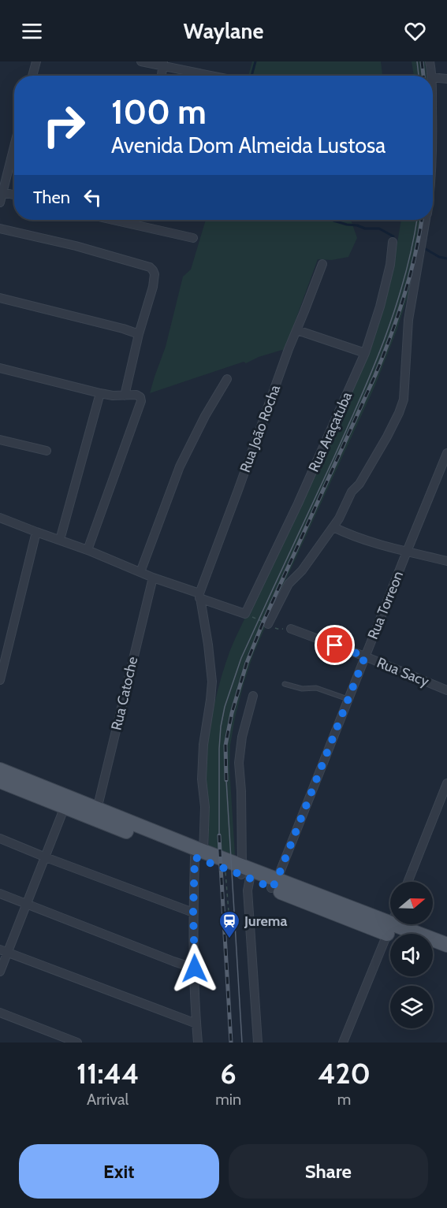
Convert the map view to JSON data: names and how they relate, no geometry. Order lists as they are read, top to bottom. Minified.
{"streets":{"street":["Rua João Rocha","Rua Araçatuba","Rua Torreon","Rua Sacy","Rua Catoche"]},"crossings":[["Rua Torreon","Rua Sacy"]],"places":{"station":["Jurema"]},"north":"right","page":{"header":"Waylane","turn":["100 m","Avenida Dom Almeida Lustosa"],"then":"Then","eta":["11:44","Arrival","6","min","420","m"],"buttons":["Exit","Share"]}}
